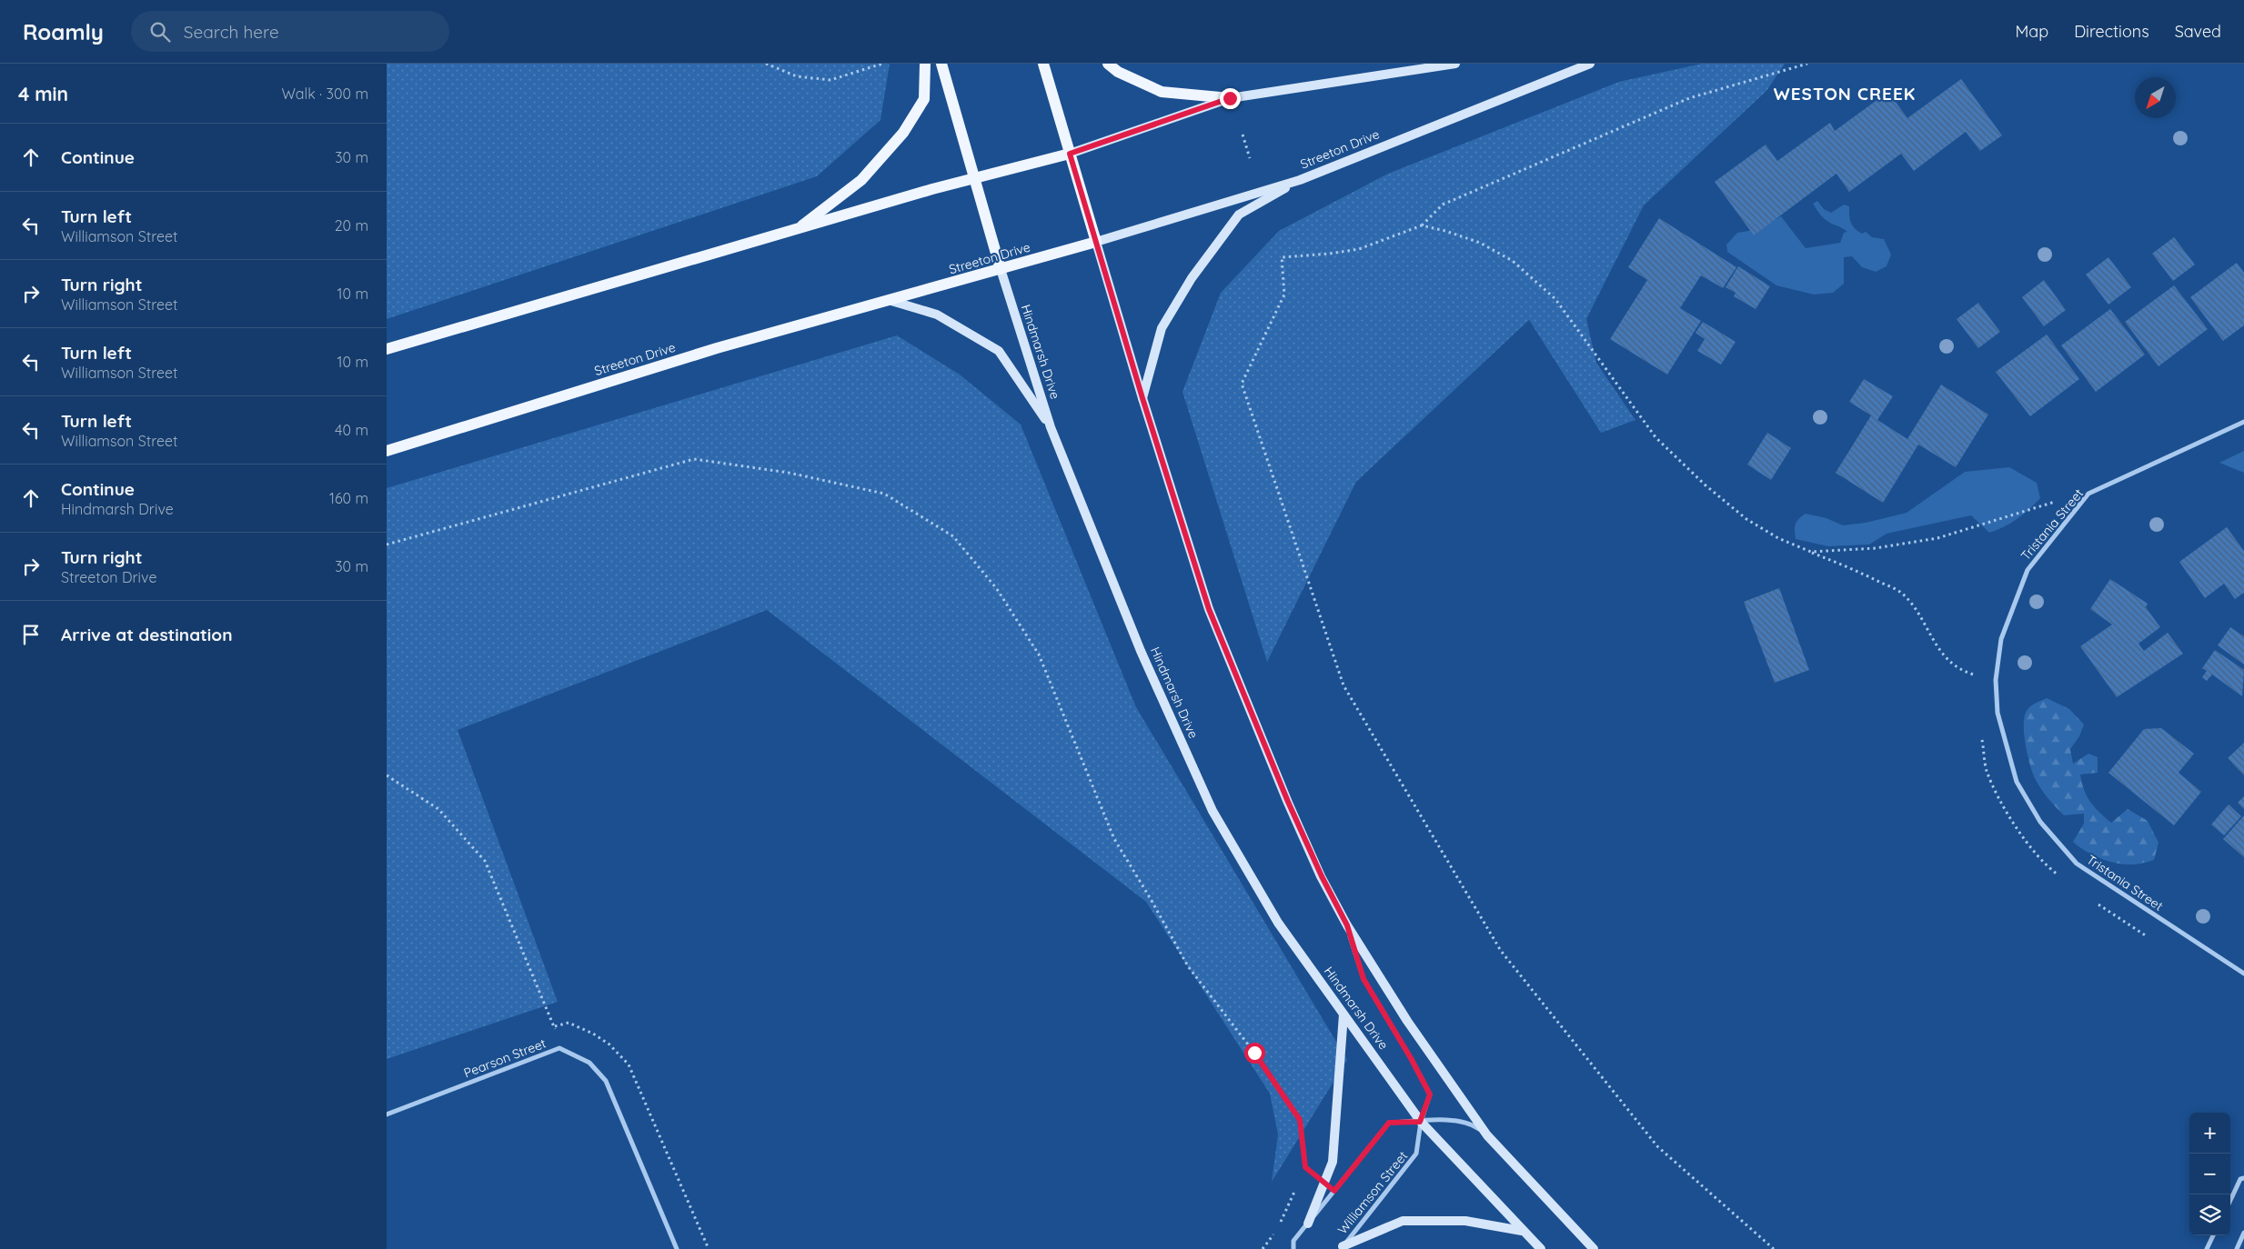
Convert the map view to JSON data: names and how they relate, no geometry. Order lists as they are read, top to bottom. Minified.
{"streets":{"main road":["Streeton Drive","Hindmarsh Drive"],"street":["Tristania Street","Pearson Street","Williamson Street"]},"crossings":[["Streeton Drive","Hindmarsh Drive"],["Hindmarsh Drive","Williamson Street"]],"districts":["WESTON CREEK"],"north":"bottom left","page":{"header":"Roamly","search":"Search here","nav":["Map","Directions","Saved"],"heading":["4 min","Walk · 300 m"],"list":[["Continue","30 m"],["Turn left","Williamson Street","20 m"],["Turn right","Williamson Street","10 m"],["Turn left","Williamson Street","10 m"],["Turn left","Williamson Street","40 m"],["Continue","Hindmarsh Drive","160 m"],["Turn right","Streeton Drive","30 m"],"Arrive at destination"],"map_buttons":["+","−"]}}
